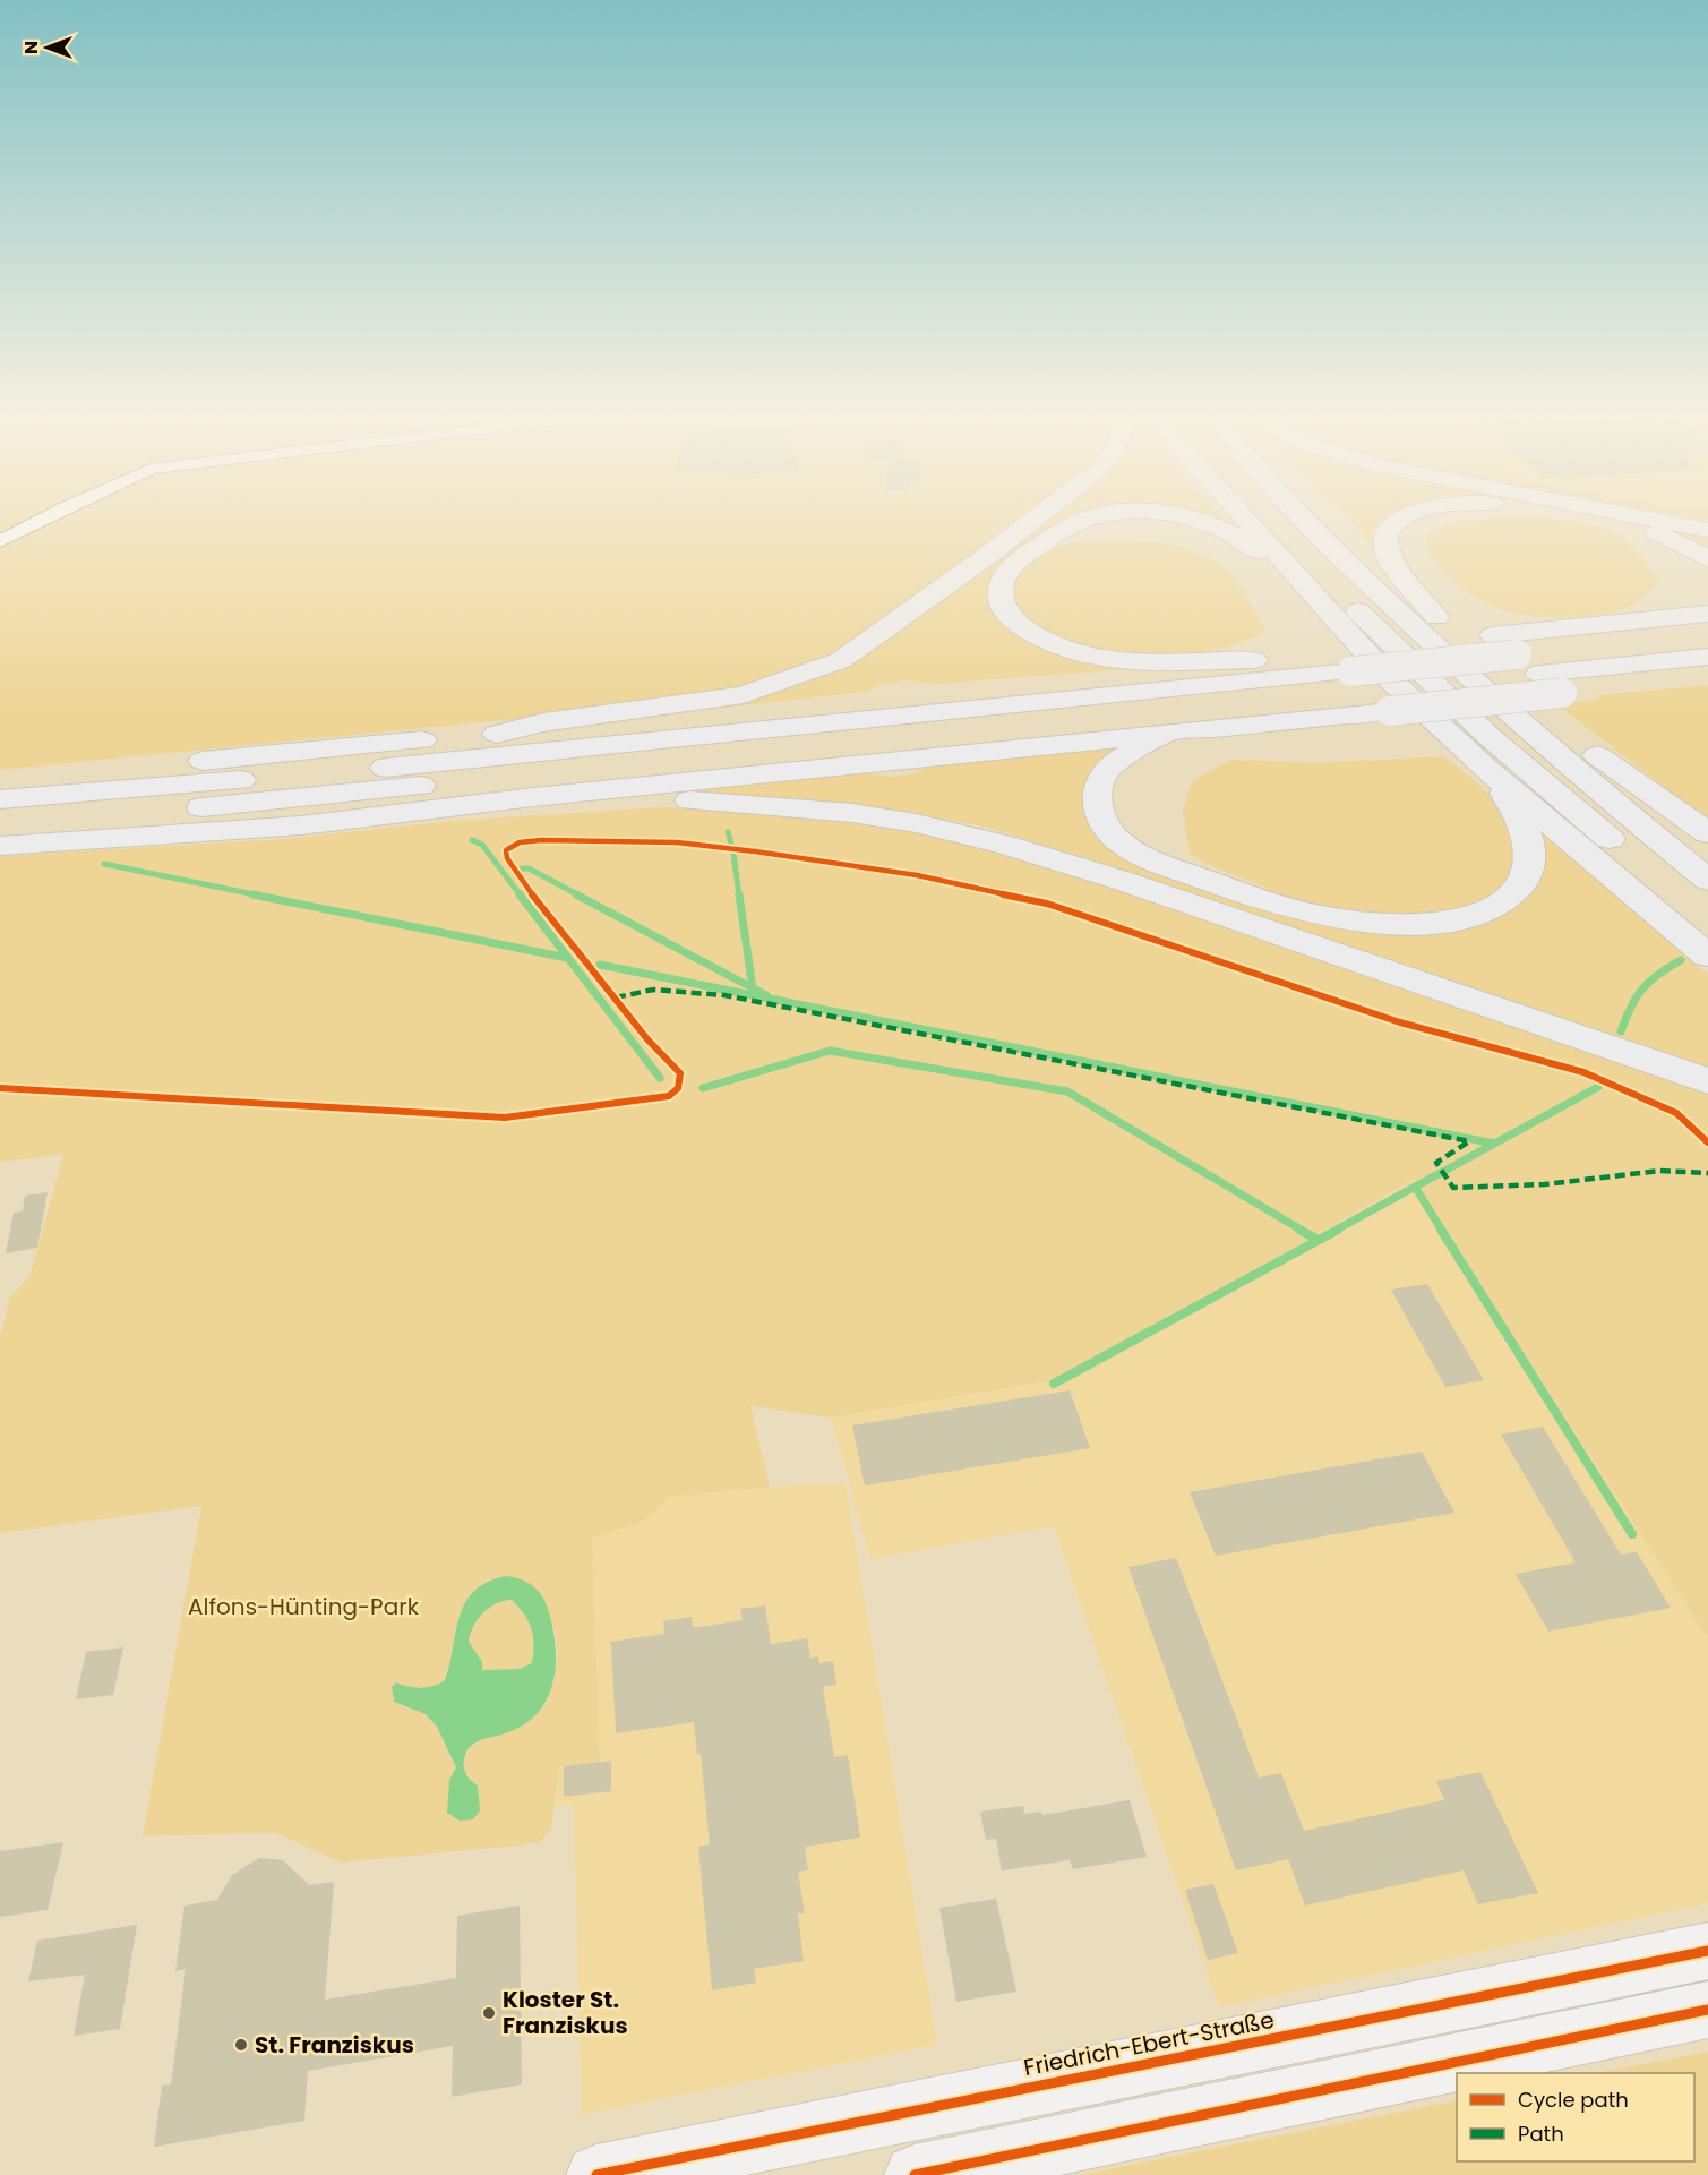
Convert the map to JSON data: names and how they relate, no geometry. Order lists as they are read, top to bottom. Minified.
{"streets":{"main road":["Friedrich-Ebert-Straße"]},"parks":["Alfons-Hünting-Park"],"places":["Kloster St. Franziskus","St. Franziskus"],"legend":["Cycle path","Path"],"north":"left"}
